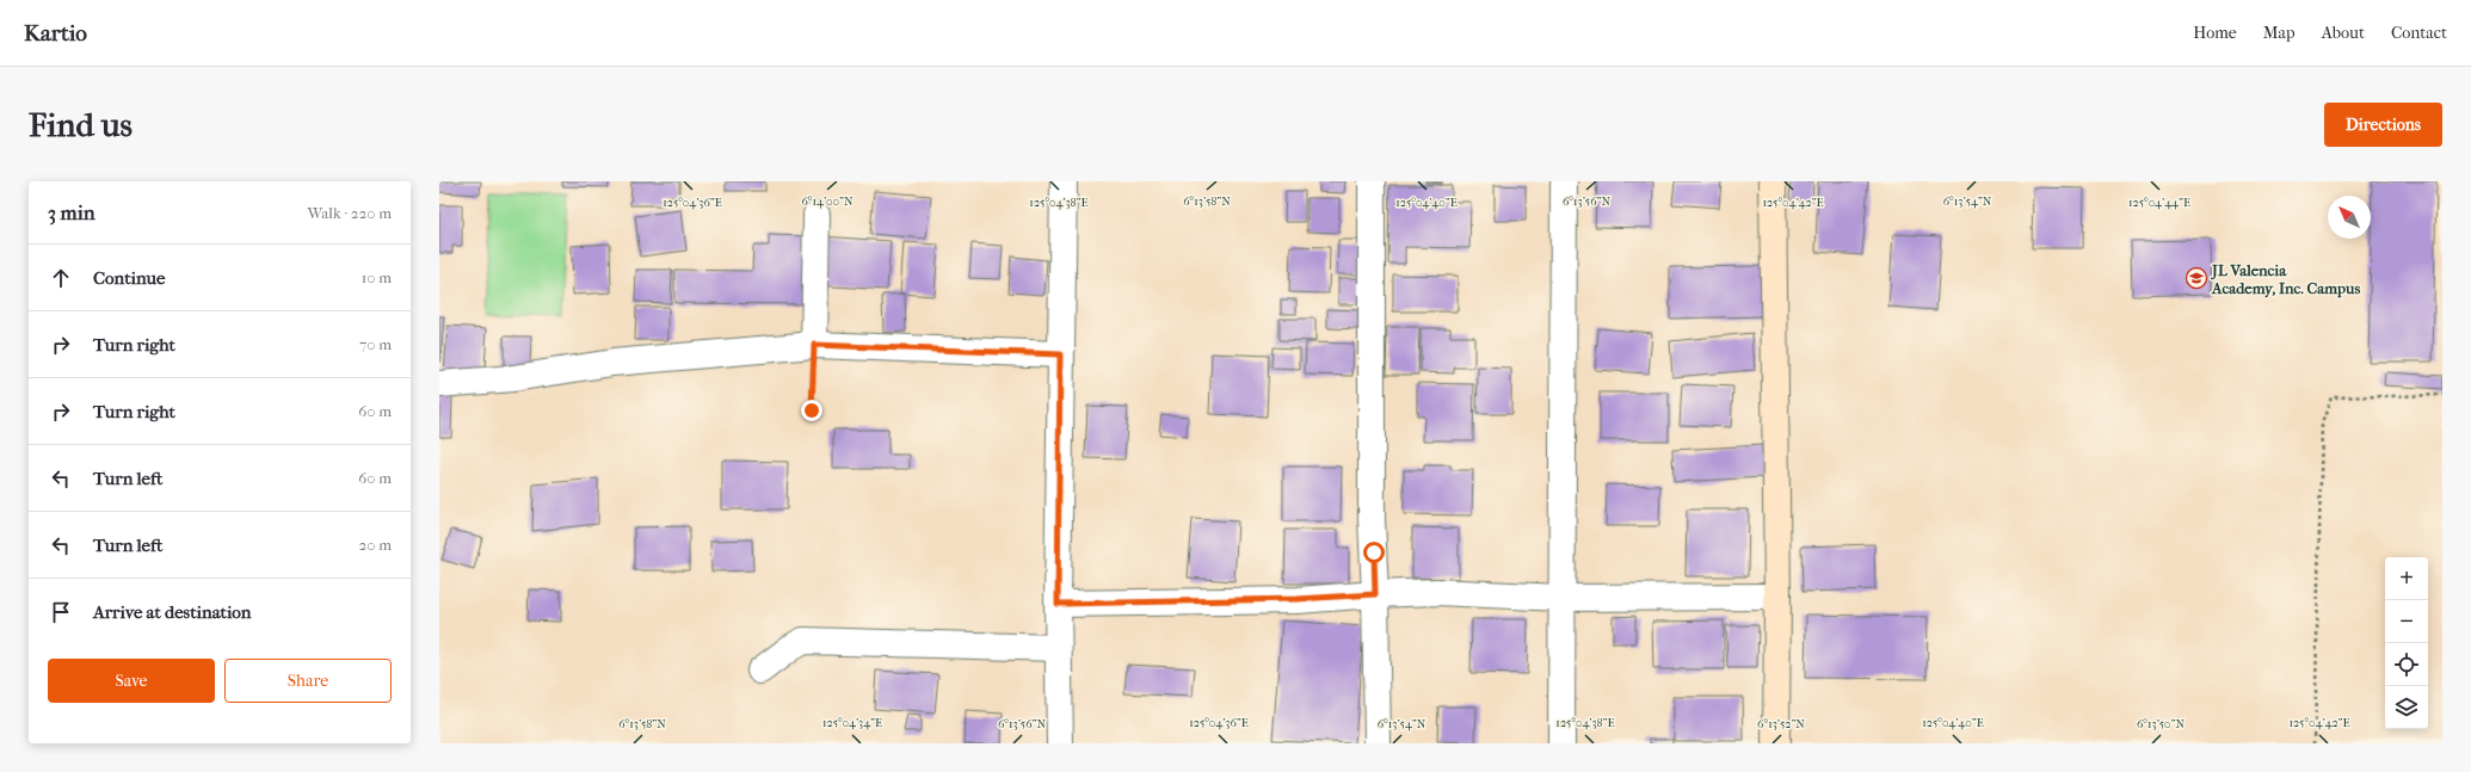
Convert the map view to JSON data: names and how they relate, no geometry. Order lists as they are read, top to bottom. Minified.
{"places":{"school or university":["JL Valencia Academy, Inc. Campus"]},"north":"top left","page":{"header":"Kartio","nav":["Home","Map","About","Contact"],"buttons":["Directions",["Save","Share"]],"title":"Find us","heading":["3 min","Walk · 220 m"],"list":[["Continue","10 m"],["Turn right","70 m"],["Turn right","60 m"],["Turn left","60 m"],["Turn left","20 m"],"Arrive at destination"],"map_buttons":["+","−"]},"coordinates":["6°14'00\"N","6°13'58\"N","6°13'56\"N","6°13'54\"N","125°04'42\"E","125°04'36\"E","125°04'38\"E","125°04'40\"E","125°04'44\"E","125°04'34\"E","6°13'52\"N","6°13'50\"N"]}
